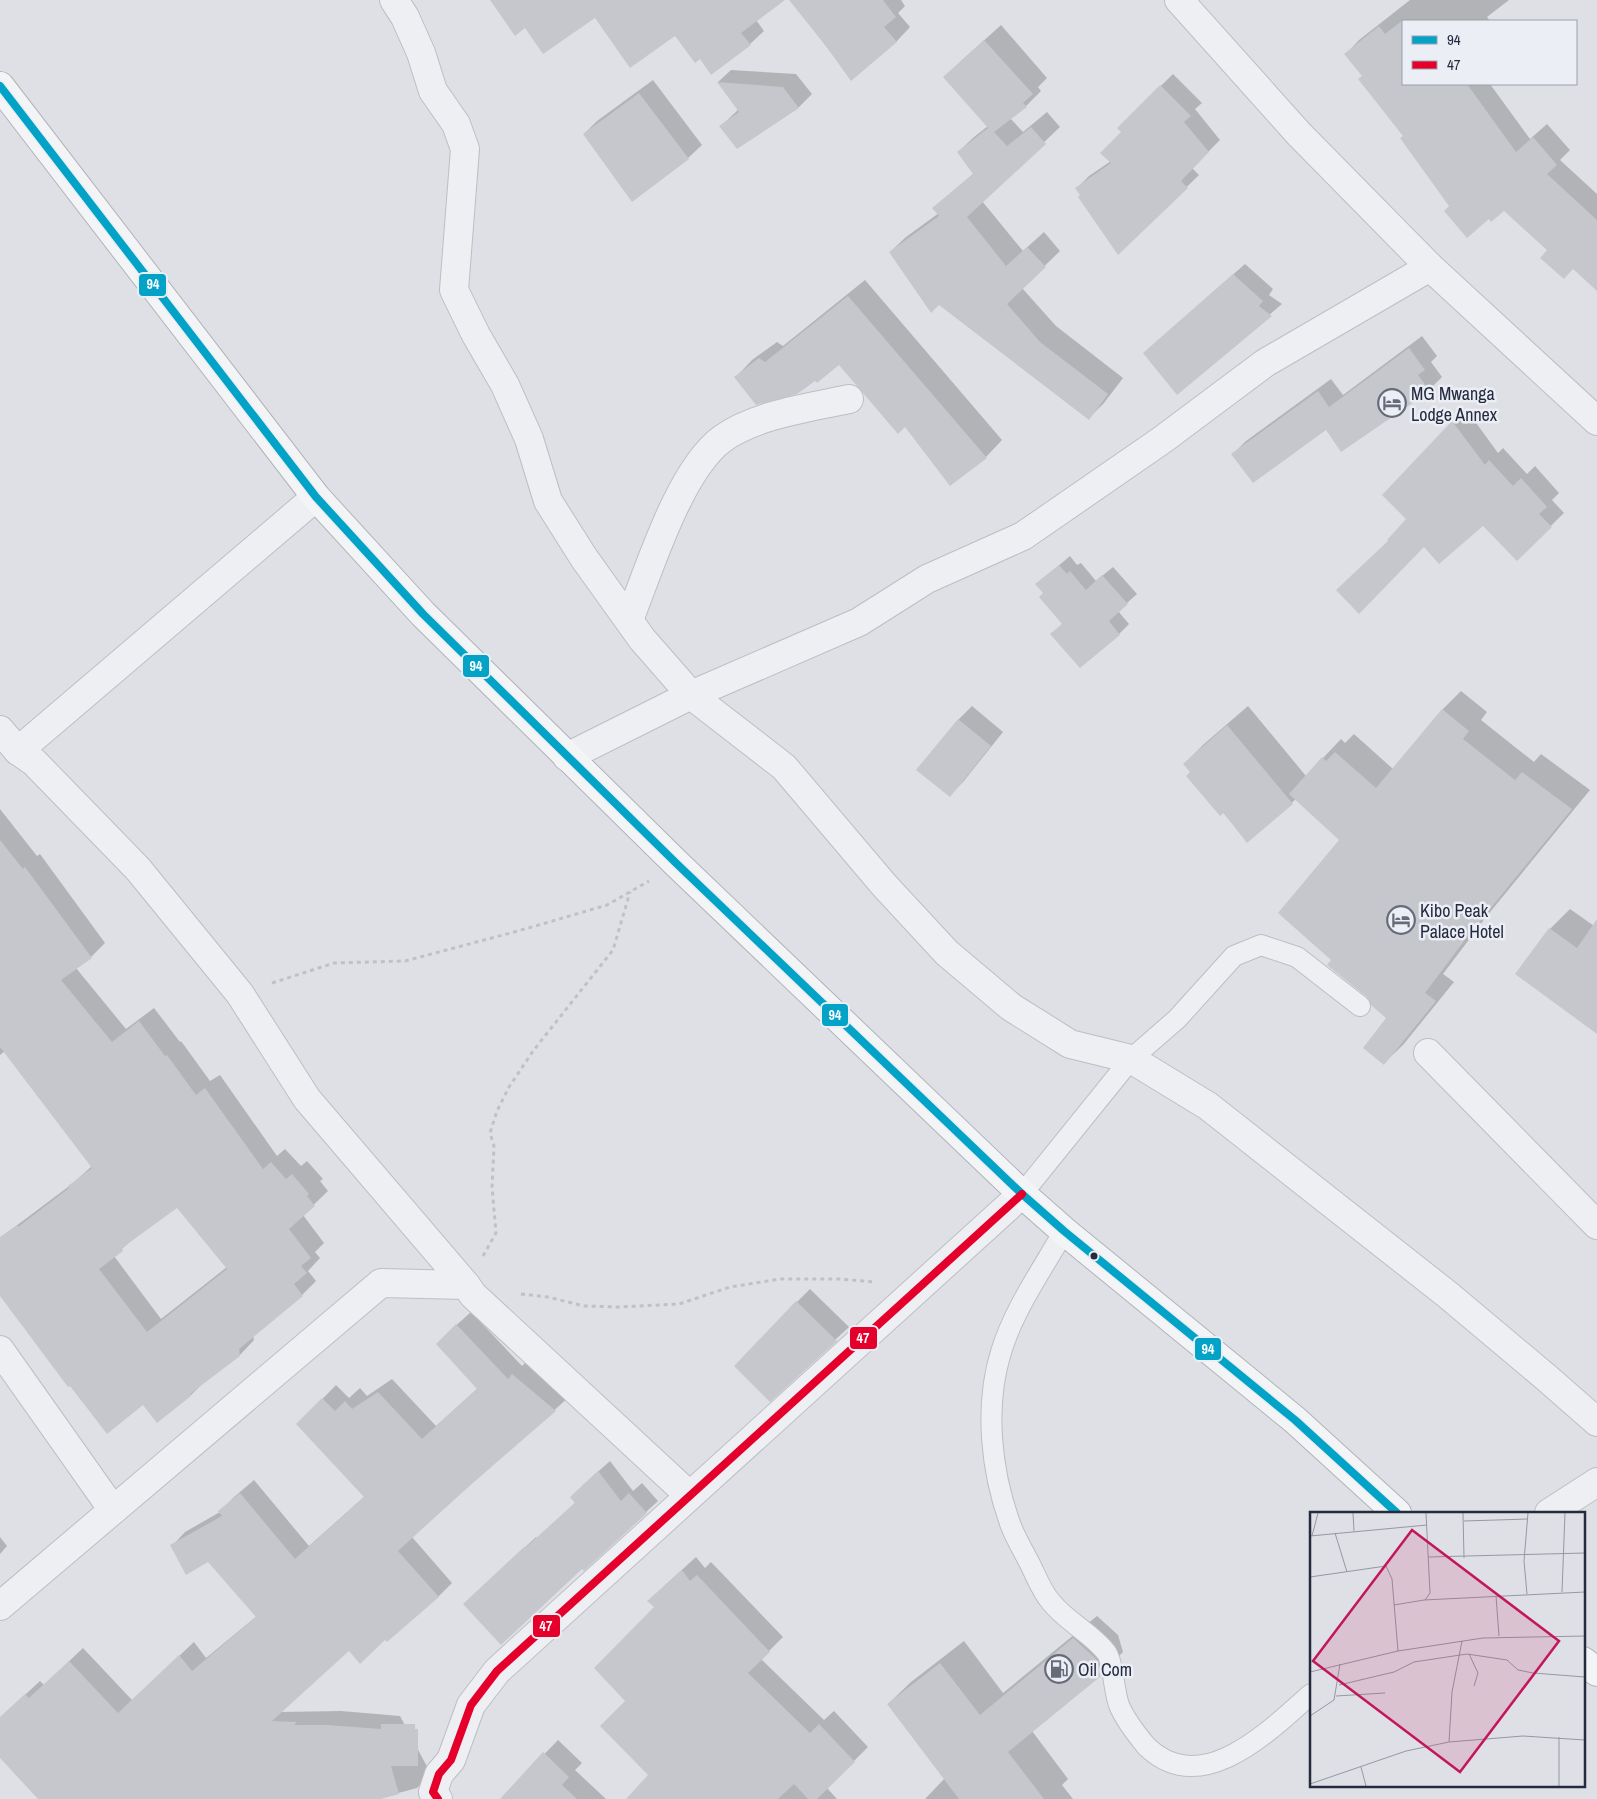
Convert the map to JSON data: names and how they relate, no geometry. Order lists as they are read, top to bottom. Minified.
{"places":{"hotel":["MG Mwanga Lodge Annex","Kibo Peak Palace Hotel"],"fuel station":["Oil Com"]},"lines":["transit line 94","transit line 47"],"legend":["94","47"]}
